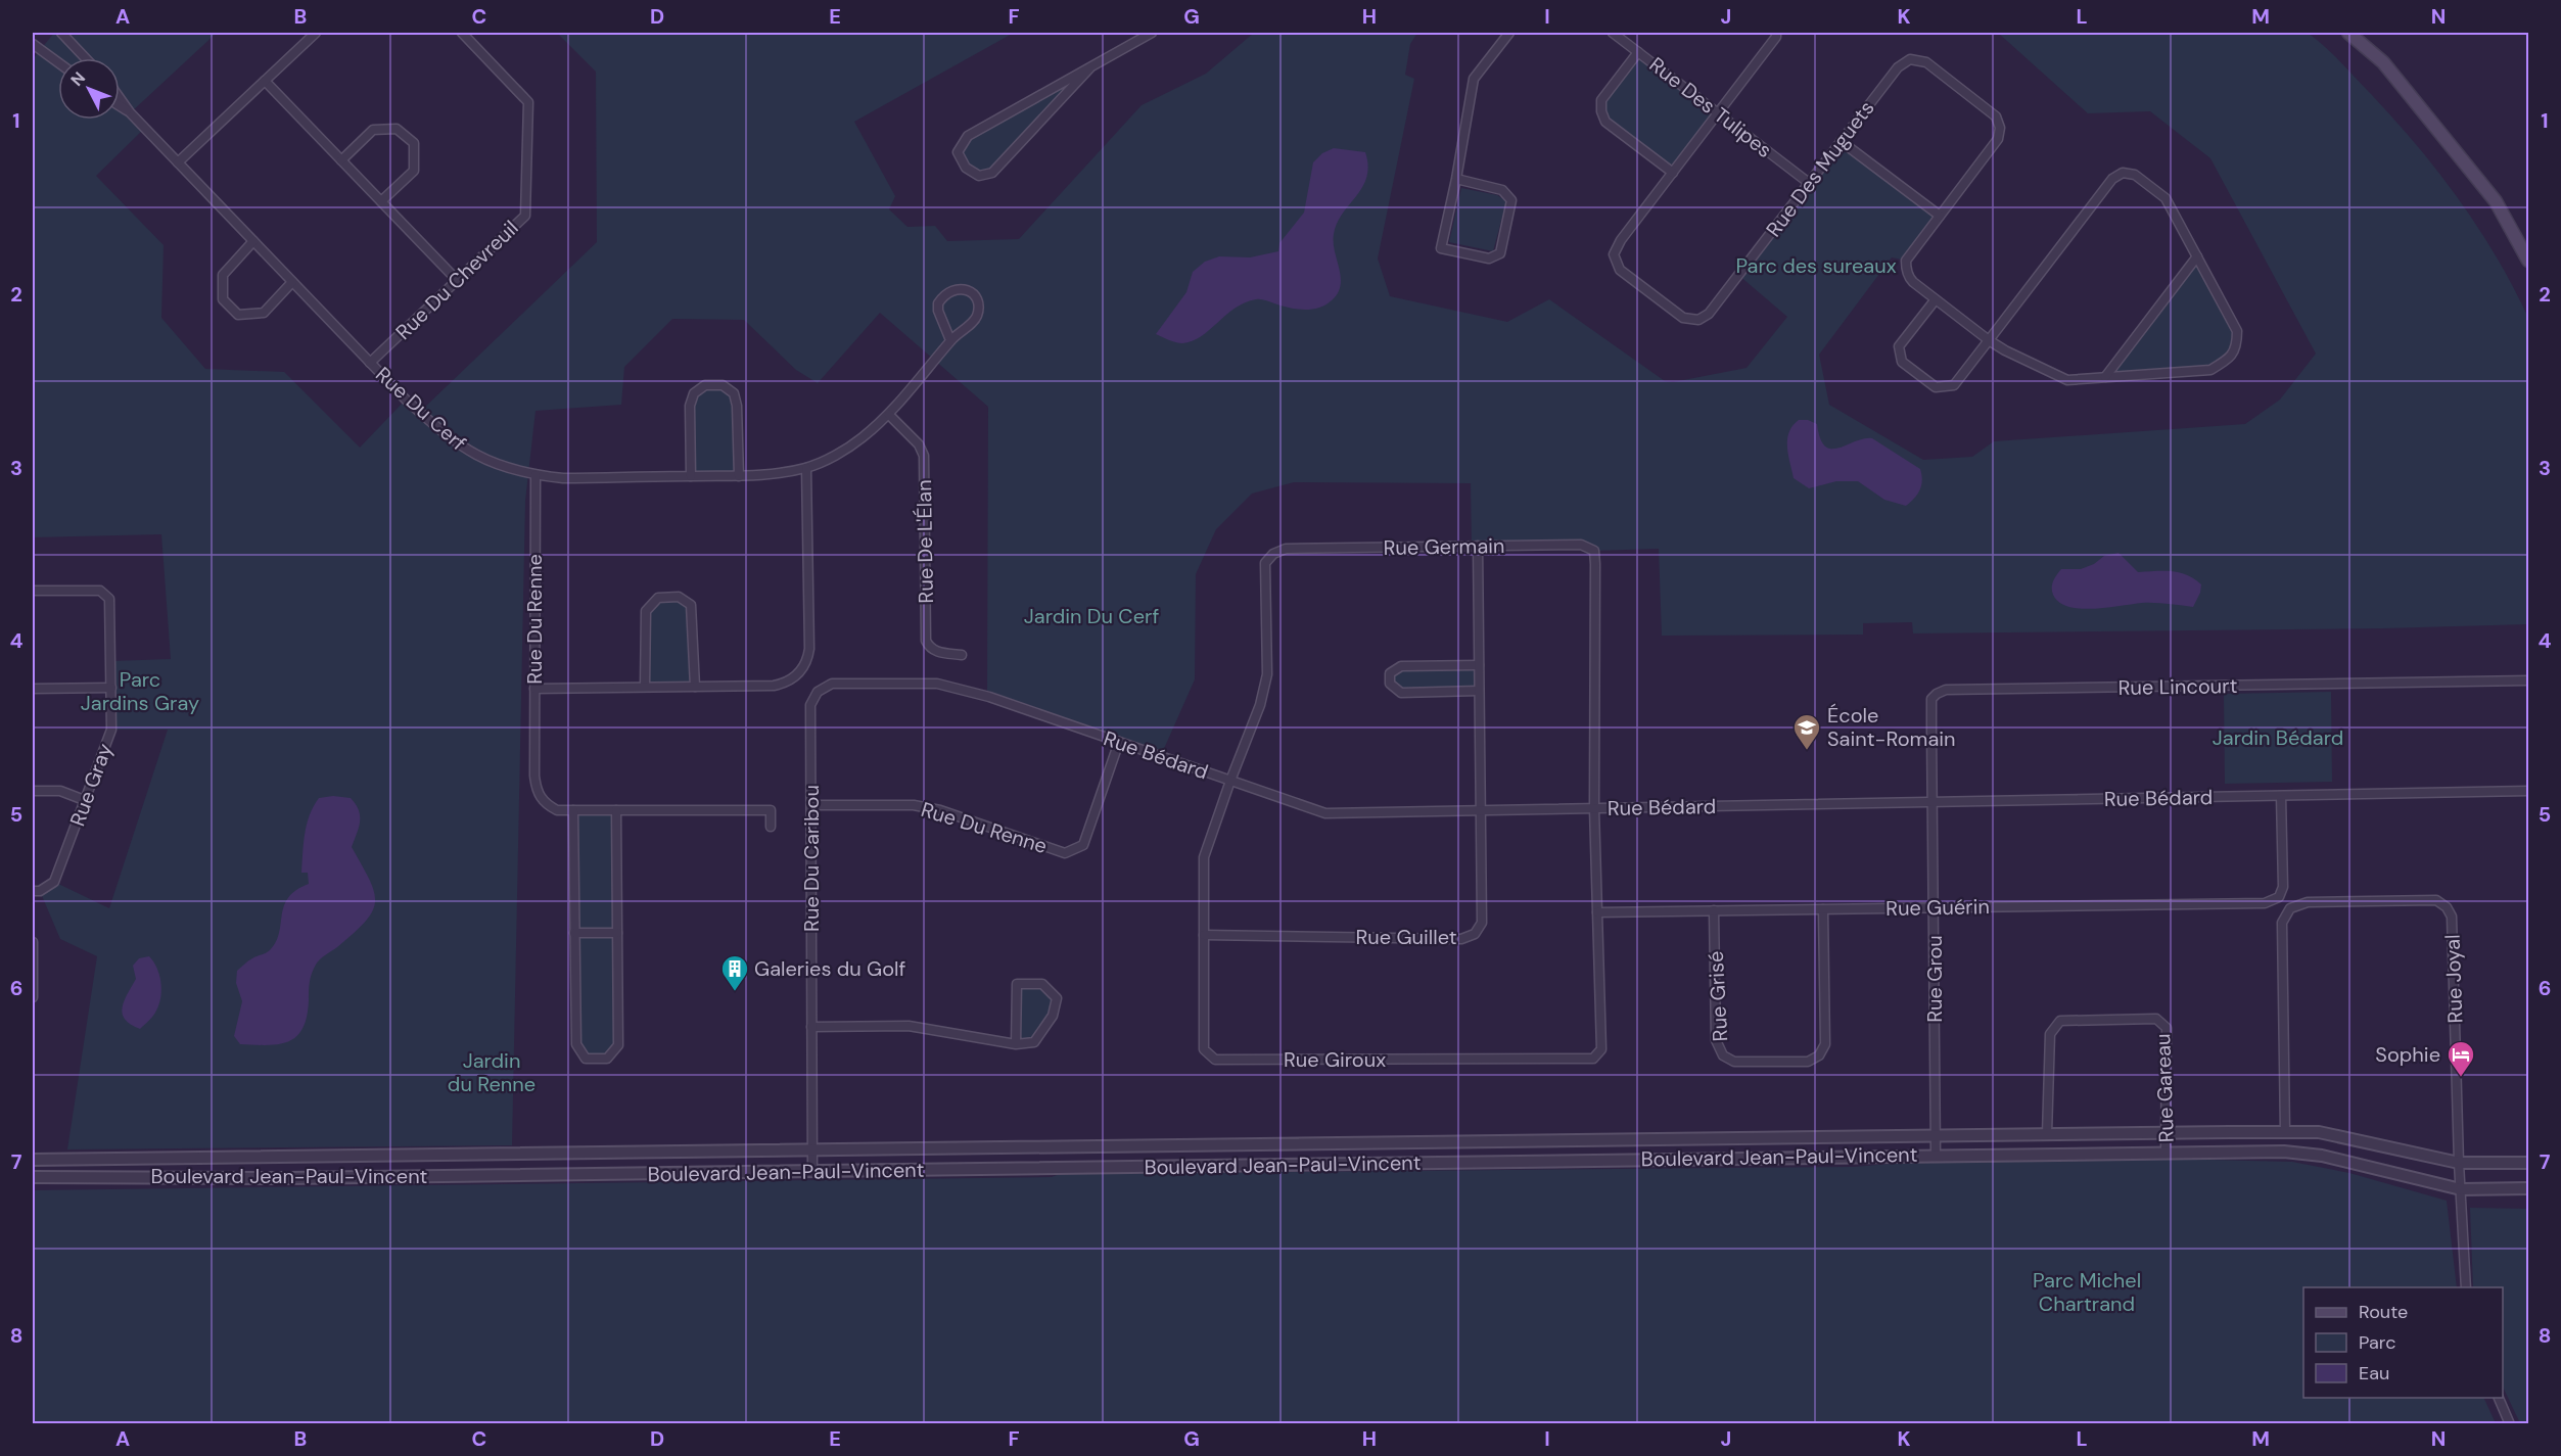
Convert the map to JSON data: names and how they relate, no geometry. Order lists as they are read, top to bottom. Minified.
{"streets":{"street":["Rue Des Tulipes","Rue Des Muguets","Rue Du Chevreuil","Rue Du Cerf","Rue De L'Élan","Rue Germain","Rue Du Renne","Rue Lincourt","Rue Bédard","Rue Gray","Rue Du Caribou","Rue Guérin","Rue Guillet","Rue Grou","Rue Joyal","Rue Grisé","Rue Giroux","Rue Gareau","Boulevard Jean-Paul-Vincent"]},"crossings":[["Rue Des Tulipes","Rue Des Muguets"],["Rue Du Chevreuil","Rue Du Cerf"],["Rue Du Cerf","Rue De L'Élan"],["Rue Du Cerf","Rue Du Renne"],["Rue Germain","Rue Bédard"],["Rue Germain","Rue Guillet"],["Rue Germain","Rue Giroux"],["Rue Du Renne","Rue Bédard"],["Rue Du Renne","Rue Du Caribou"],["Rue Lincourt","Rue Bédard"],["Rue Lincourt","Rue Grou"],["Rue Bédard","Rue Du Caribou"],["Rue Bédard","Rue Guérin"],["Rue Bédard","Rue Guillet"],["Rue Bédard","Rue Grou"],["Rue Bédard","Rue Giroux"],["Rue Du Caribou","Boulevard Jean-Paul-Vincent"],["Rue Guérin","Rue Grou"],["Rue Guérin","Rue Grisé"],["Rue Guérin","Rue Giroux"],["Rue Guillet","Rue Giroux"],["Rue Grou","Boulevard Jean-Paul-Vincent"],["Rue Joyal","Boulevard Jean-Paul-Vincent"],["Rue Gareau","Boulevard Jean-Paul-Vincent"]],"parks":["Parc des sureaux","Jardin Du Cerf","Parc Jardins Gray","Jardin Bédard","Jardin du Renne","Parc Michel Chartrand"],"places":{"school or university":["École Saint-Romain"],"building":["Galeries du Golf"],"hotel":["Sophie"]},"legend":["Route","Parc","Eau"],"north":"top left","grid":{"columns":["A","B","C","D","E","F","G","H","I","J","K","L","M","N"],"rows":["1","2","3","4","5","6","7","8"]}}
